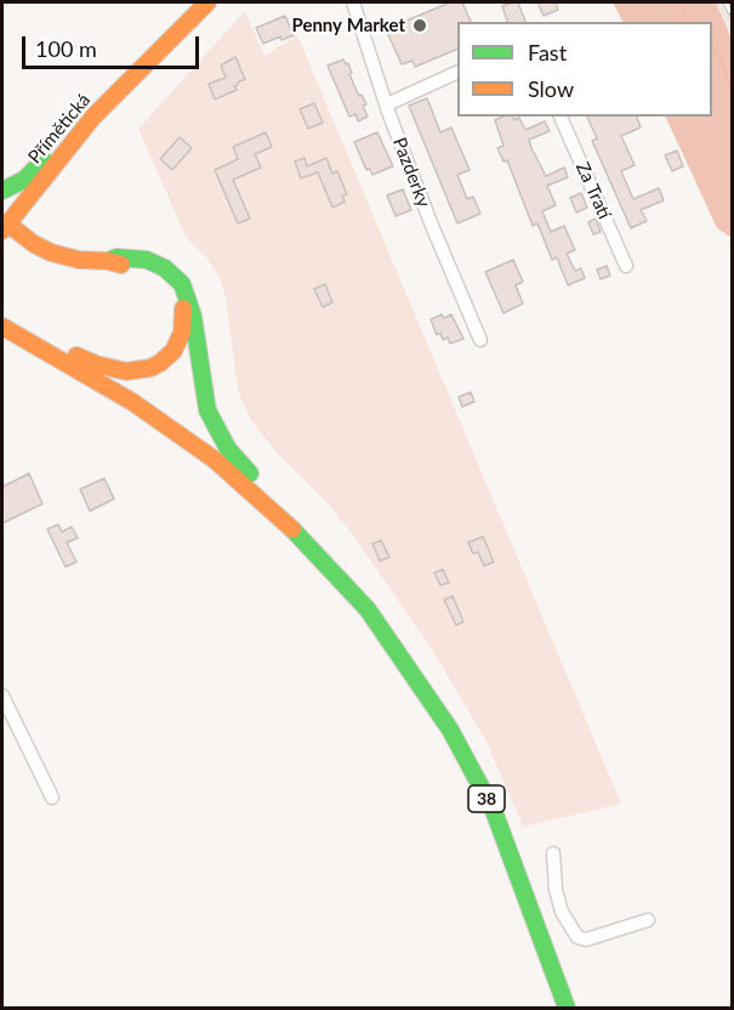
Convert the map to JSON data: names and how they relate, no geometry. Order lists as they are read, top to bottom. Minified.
{"streets":{"main road":["Přímětická","38"],"street":["Pazderky","Za Tratí"]},"places":["Penny Market"],"legend":["Fast","Slow"],"scale_bar":"100 m"}
